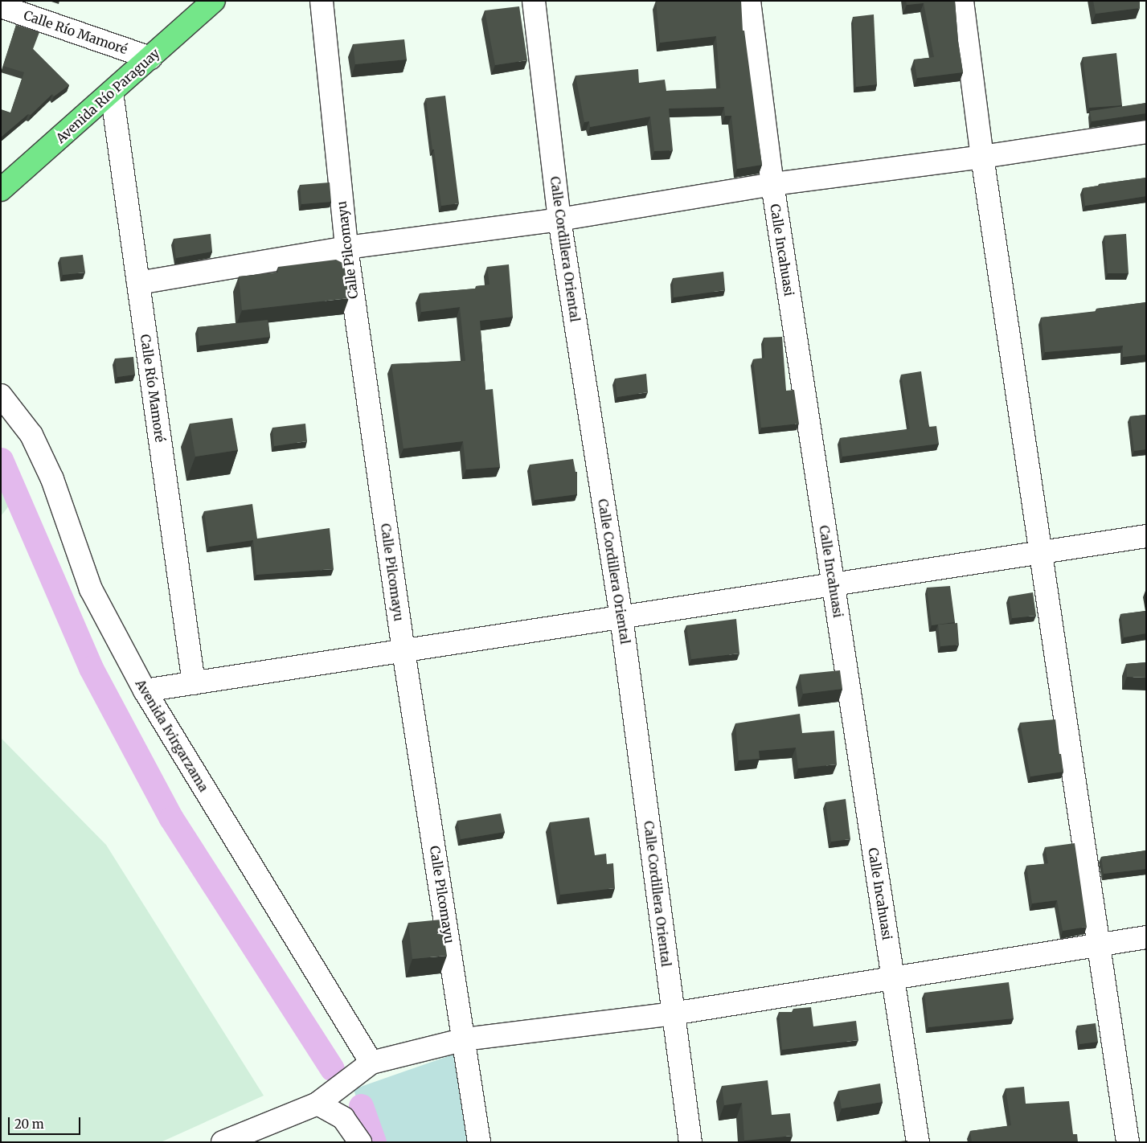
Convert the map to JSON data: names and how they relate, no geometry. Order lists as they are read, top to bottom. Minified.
{"streets":{"main road":["Avenida Río Paraguay"],"street":["Calle Río Mamoré","Calle Cordillera Oriental","Calle Pilcomayu","Calle Incahuasi","Avenida Ivirgarzama"]},"crossings":[["Calle Río Mamoré","Avenida Río Paraguay"]],"scale_bar":"20 m"}
